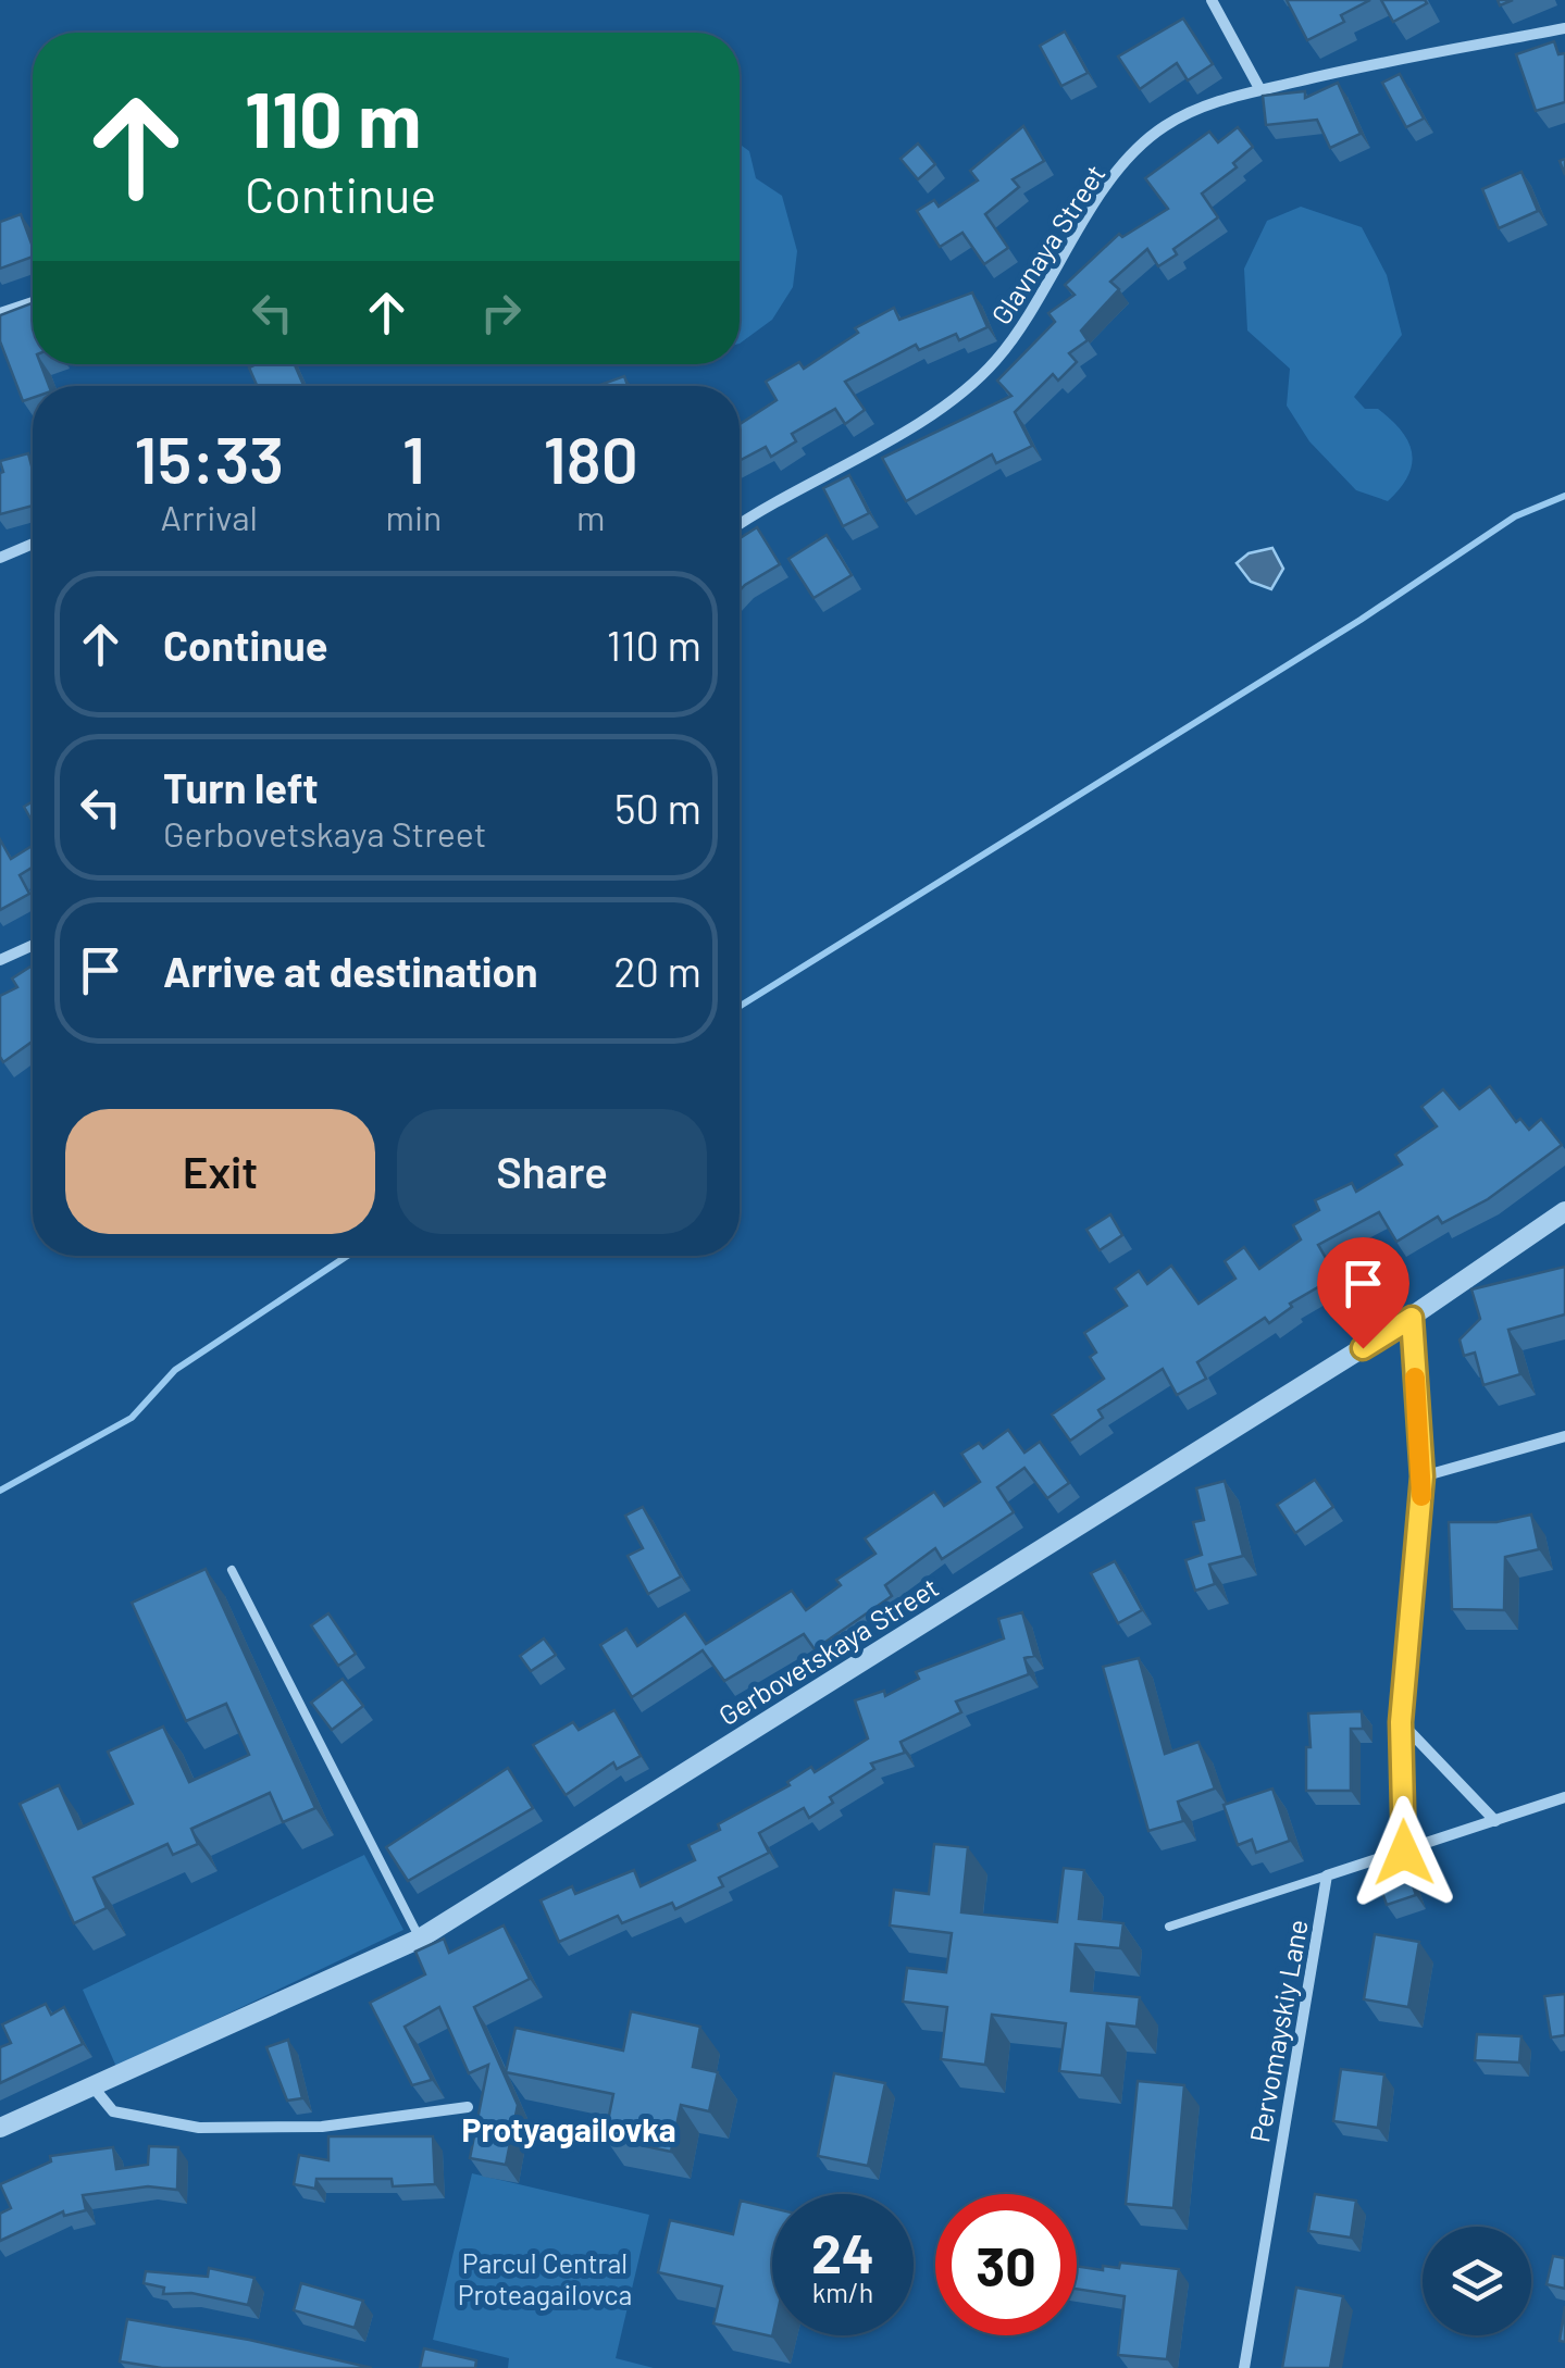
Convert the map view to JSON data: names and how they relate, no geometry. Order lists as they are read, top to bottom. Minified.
{"streets":{"street":["Glavnaya Street","Gerbovetskaya Street","Pervomayskiy Lane"]},"districts":["Protyagailovka"],"parks":["Parcul Central Proteagailovca"],"page":{"turn":["110 m","Continue"],"eta":["15:33","Arrival","1","min","180","m"],"list":[{"name":"Continue","value":"110 m"},{"name":"Turn left","note":"Gerbovetskaya Street","value":"50 m"},{"name":"Arrive at destination","value":"20 m"}],"buttons":["Exit","Share"],"speed":"24 km/h","limit":"30"}}
